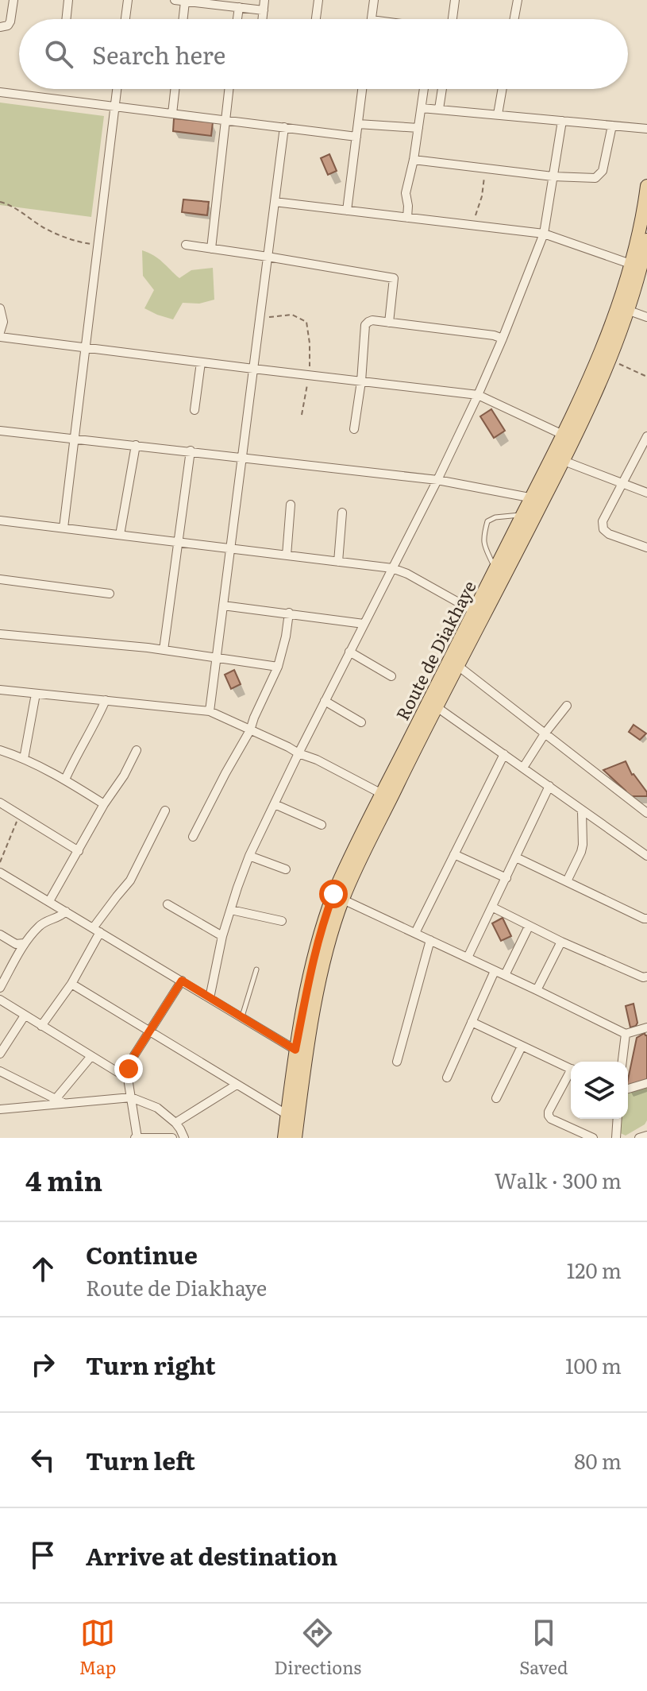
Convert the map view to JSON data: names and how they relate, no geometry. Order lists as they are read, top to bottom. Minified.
{"streets":{"main road":["Route de Diakhaye"]},"page":{"search":"Search here","heading":["4 min","Walk · 300 m"],"list":[["Continue","Route de Diakhaye","120 m"],["Turn right","100 m"],["Turn left","80 m"],"Arrive at destination"],"nav":["Map","Directions","Saved"]}}
